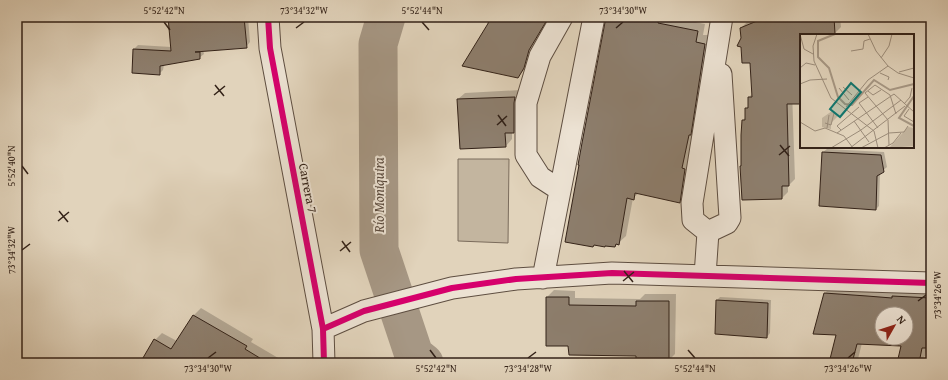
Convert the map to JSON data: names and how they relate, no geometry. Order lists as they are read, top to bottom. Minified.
{"streets":{"street":["Carrera 7"]},"water":["Río Moniquira"],"north":"top right","coordinates":["5°52'42\"N","73°34'32\"W","5°52'44\"N","73°34'30\"W","5°52'40\"N","73°34'26\"W","73°34'28\"W"]}
